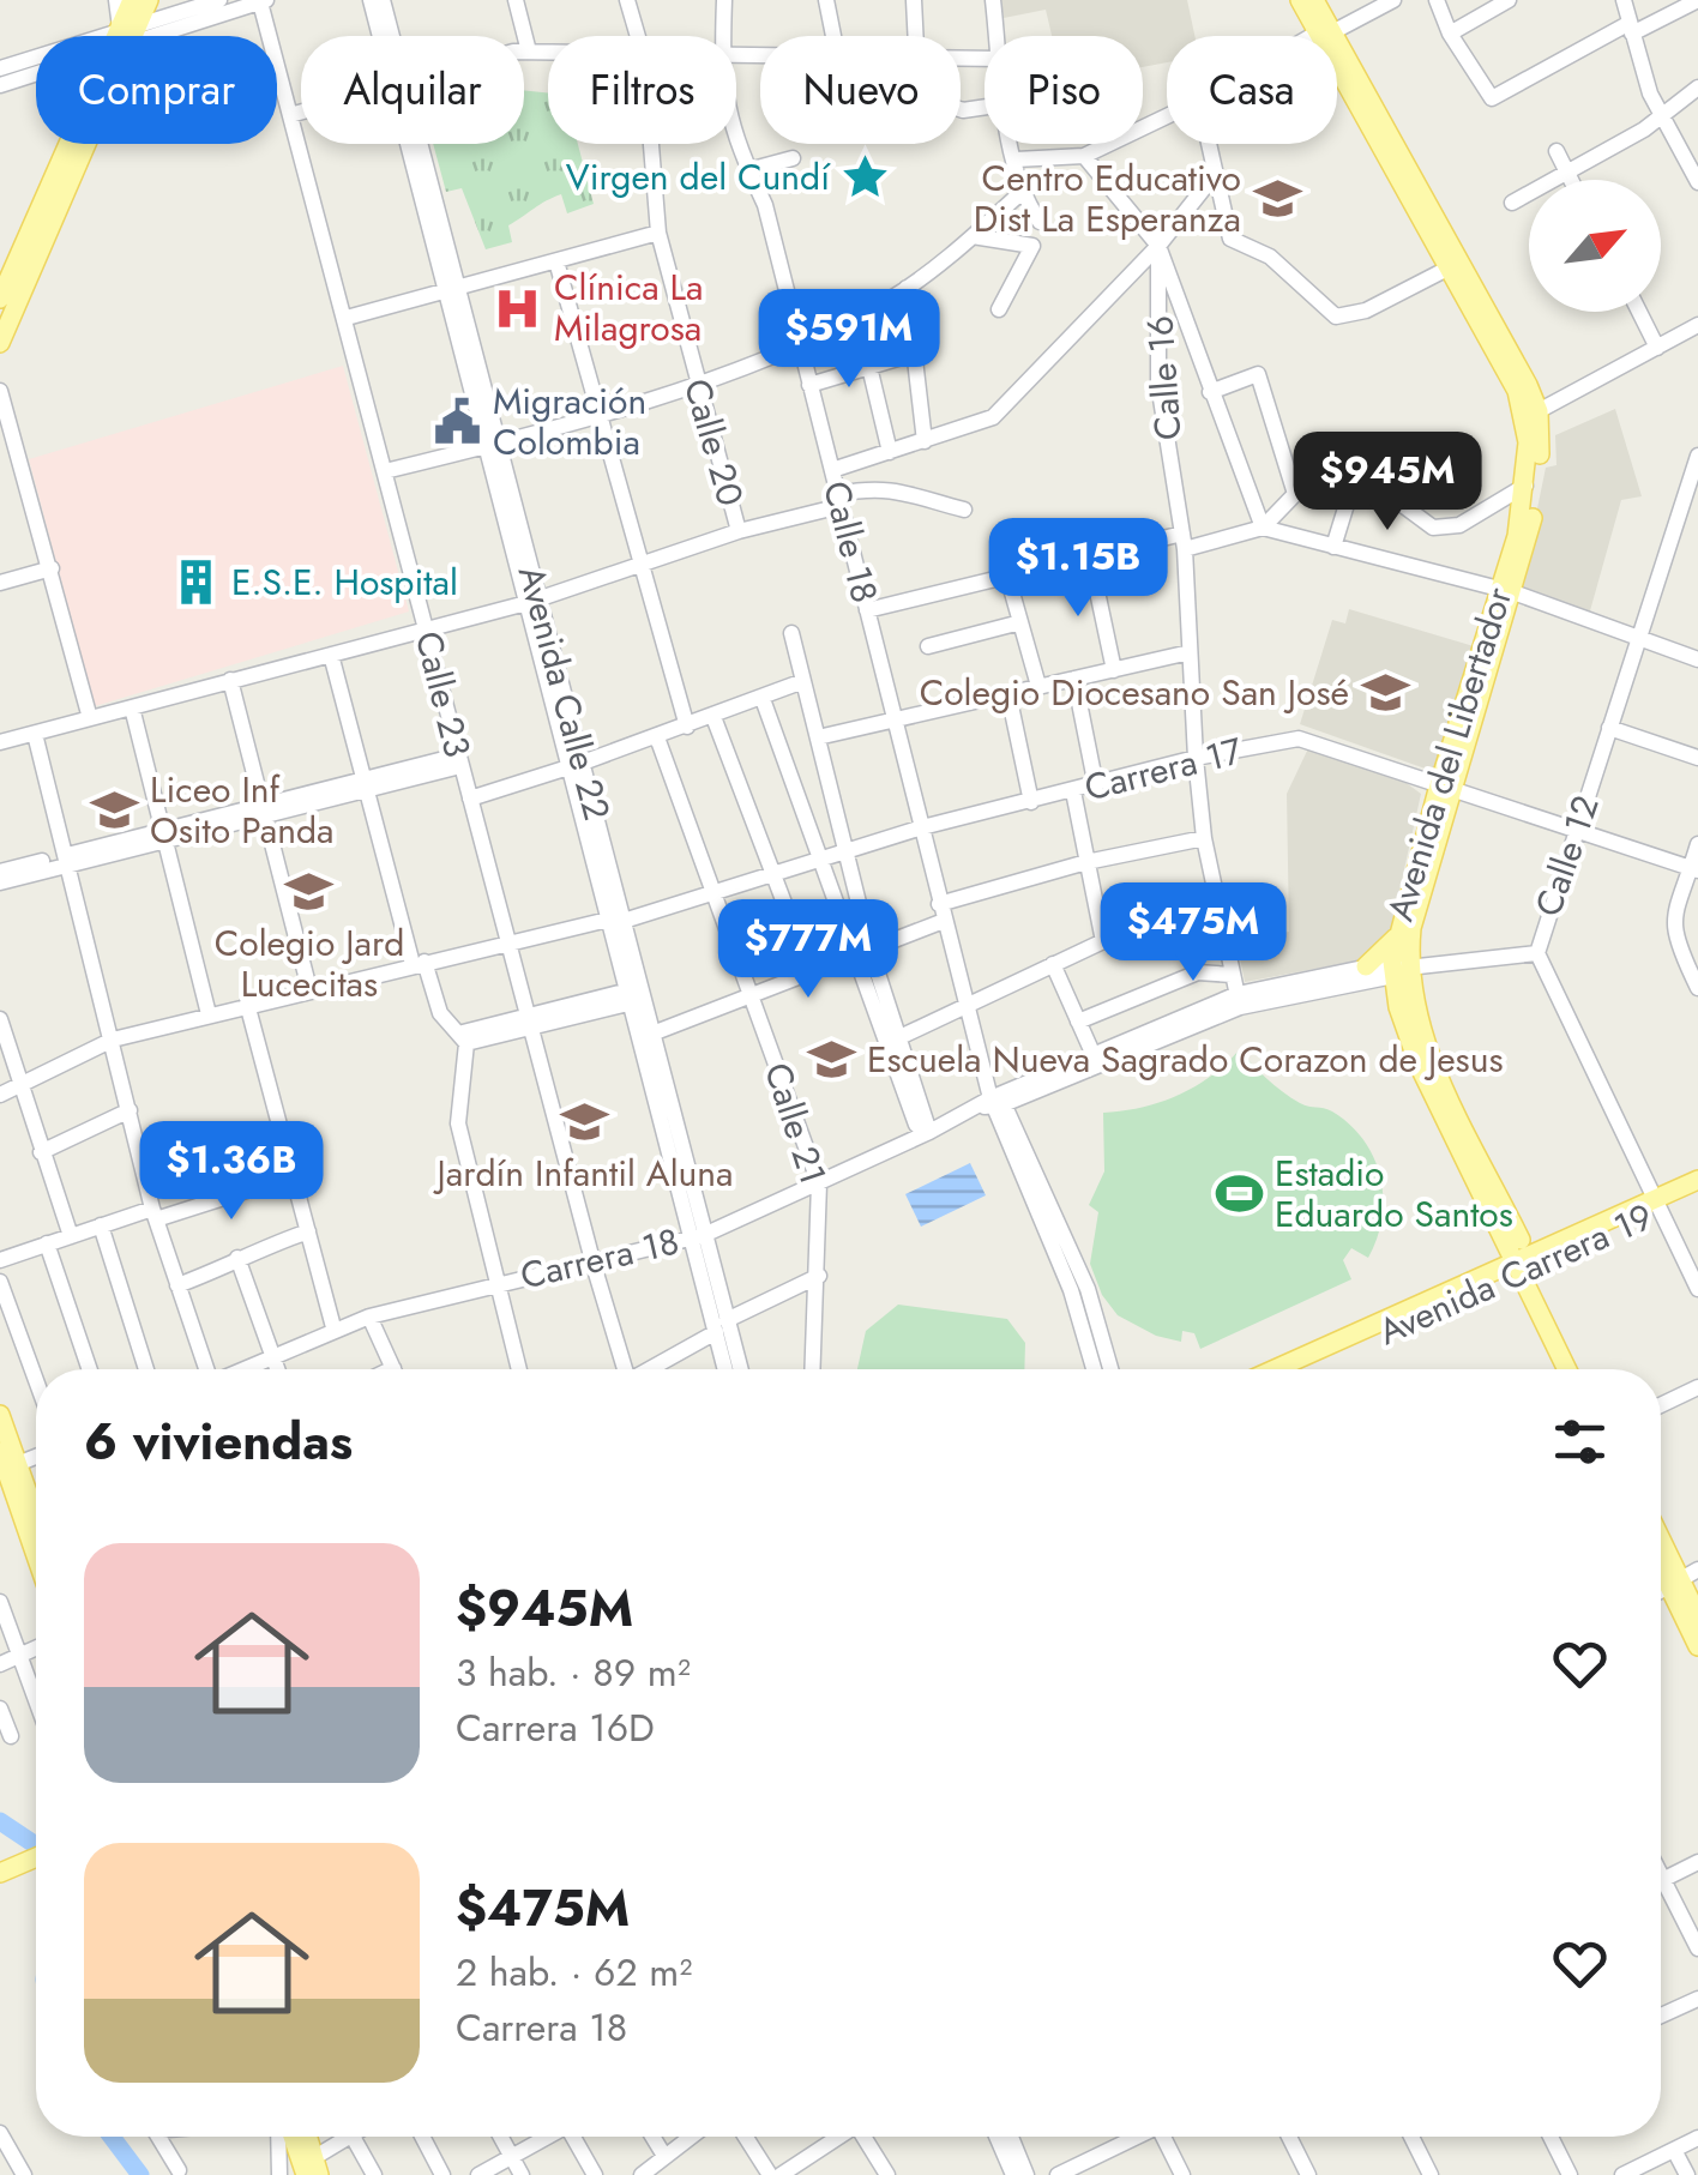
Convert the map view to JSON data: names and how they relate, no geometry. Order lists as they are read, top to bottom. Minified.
{"streets":{"main road":["Avenida del Libertador","Avenida Carrera 19"],"street":["Calle 16","Calle 20","Calle 18","Avenida Calle 22","Calle 23","Carrera 17","Calle 12","Calle 21","Carrera 18"]},"crossings":[["Calle 16","Carrera 17"],["Calle 16","Carrera 18"],["Calle 18","Carrera 17"],["Calle 18","Carrera 18"],["Avenida Calle 22","Carrera 17"],["Avenida Calle 22","Carrera 18"],["Calle 23","Carrera 17"],["Calle 23","Carrera 18"],["Avenida del Libertador","Carrera 17"],["Avenida del Libertador","Carrera 18"],["Avenida del Libertador","Avenida Carrera 19"],["Carrera 17","Calle 12"],["Carrera 17","Calle 21"],["Calle 12","Carrera 18"],["Calle 12","Avenida Carrera 19"],["Calle 21","Carrera 18"]],"places":{"place":["Virgen del Cundí"],"school or university":["Centro Educativo Dist La Esperanza","Colegio Diocesano San José","Liceo Inf Osito Panda","Colegio Jard Lucecitas","Escuela Nueva Sagrado Corazon de Jesus","Jardín Infantil Aluna"],"hospital":["Clínica La Milagrosa"],"public building":["Migración Colombia"],"building":["E.S.E. Hospital"],"sports":["Estadio Eduardo Santos"]},"north":"top right","page":{"chip":["Comprar","Alquilar","Filtros","Nuevo","Piso","Casa"],"price":["$591M","$945M","$1.15B","$475M","$777M","$1.36B"],"heading":"6 viviendas","list":[{"name":"$945M","note":"3 hab. · 89 m² · Carrera 16D"},{"name":"$475M","note":"2 hab. · 62 m² · Carrera 18"}]}}
